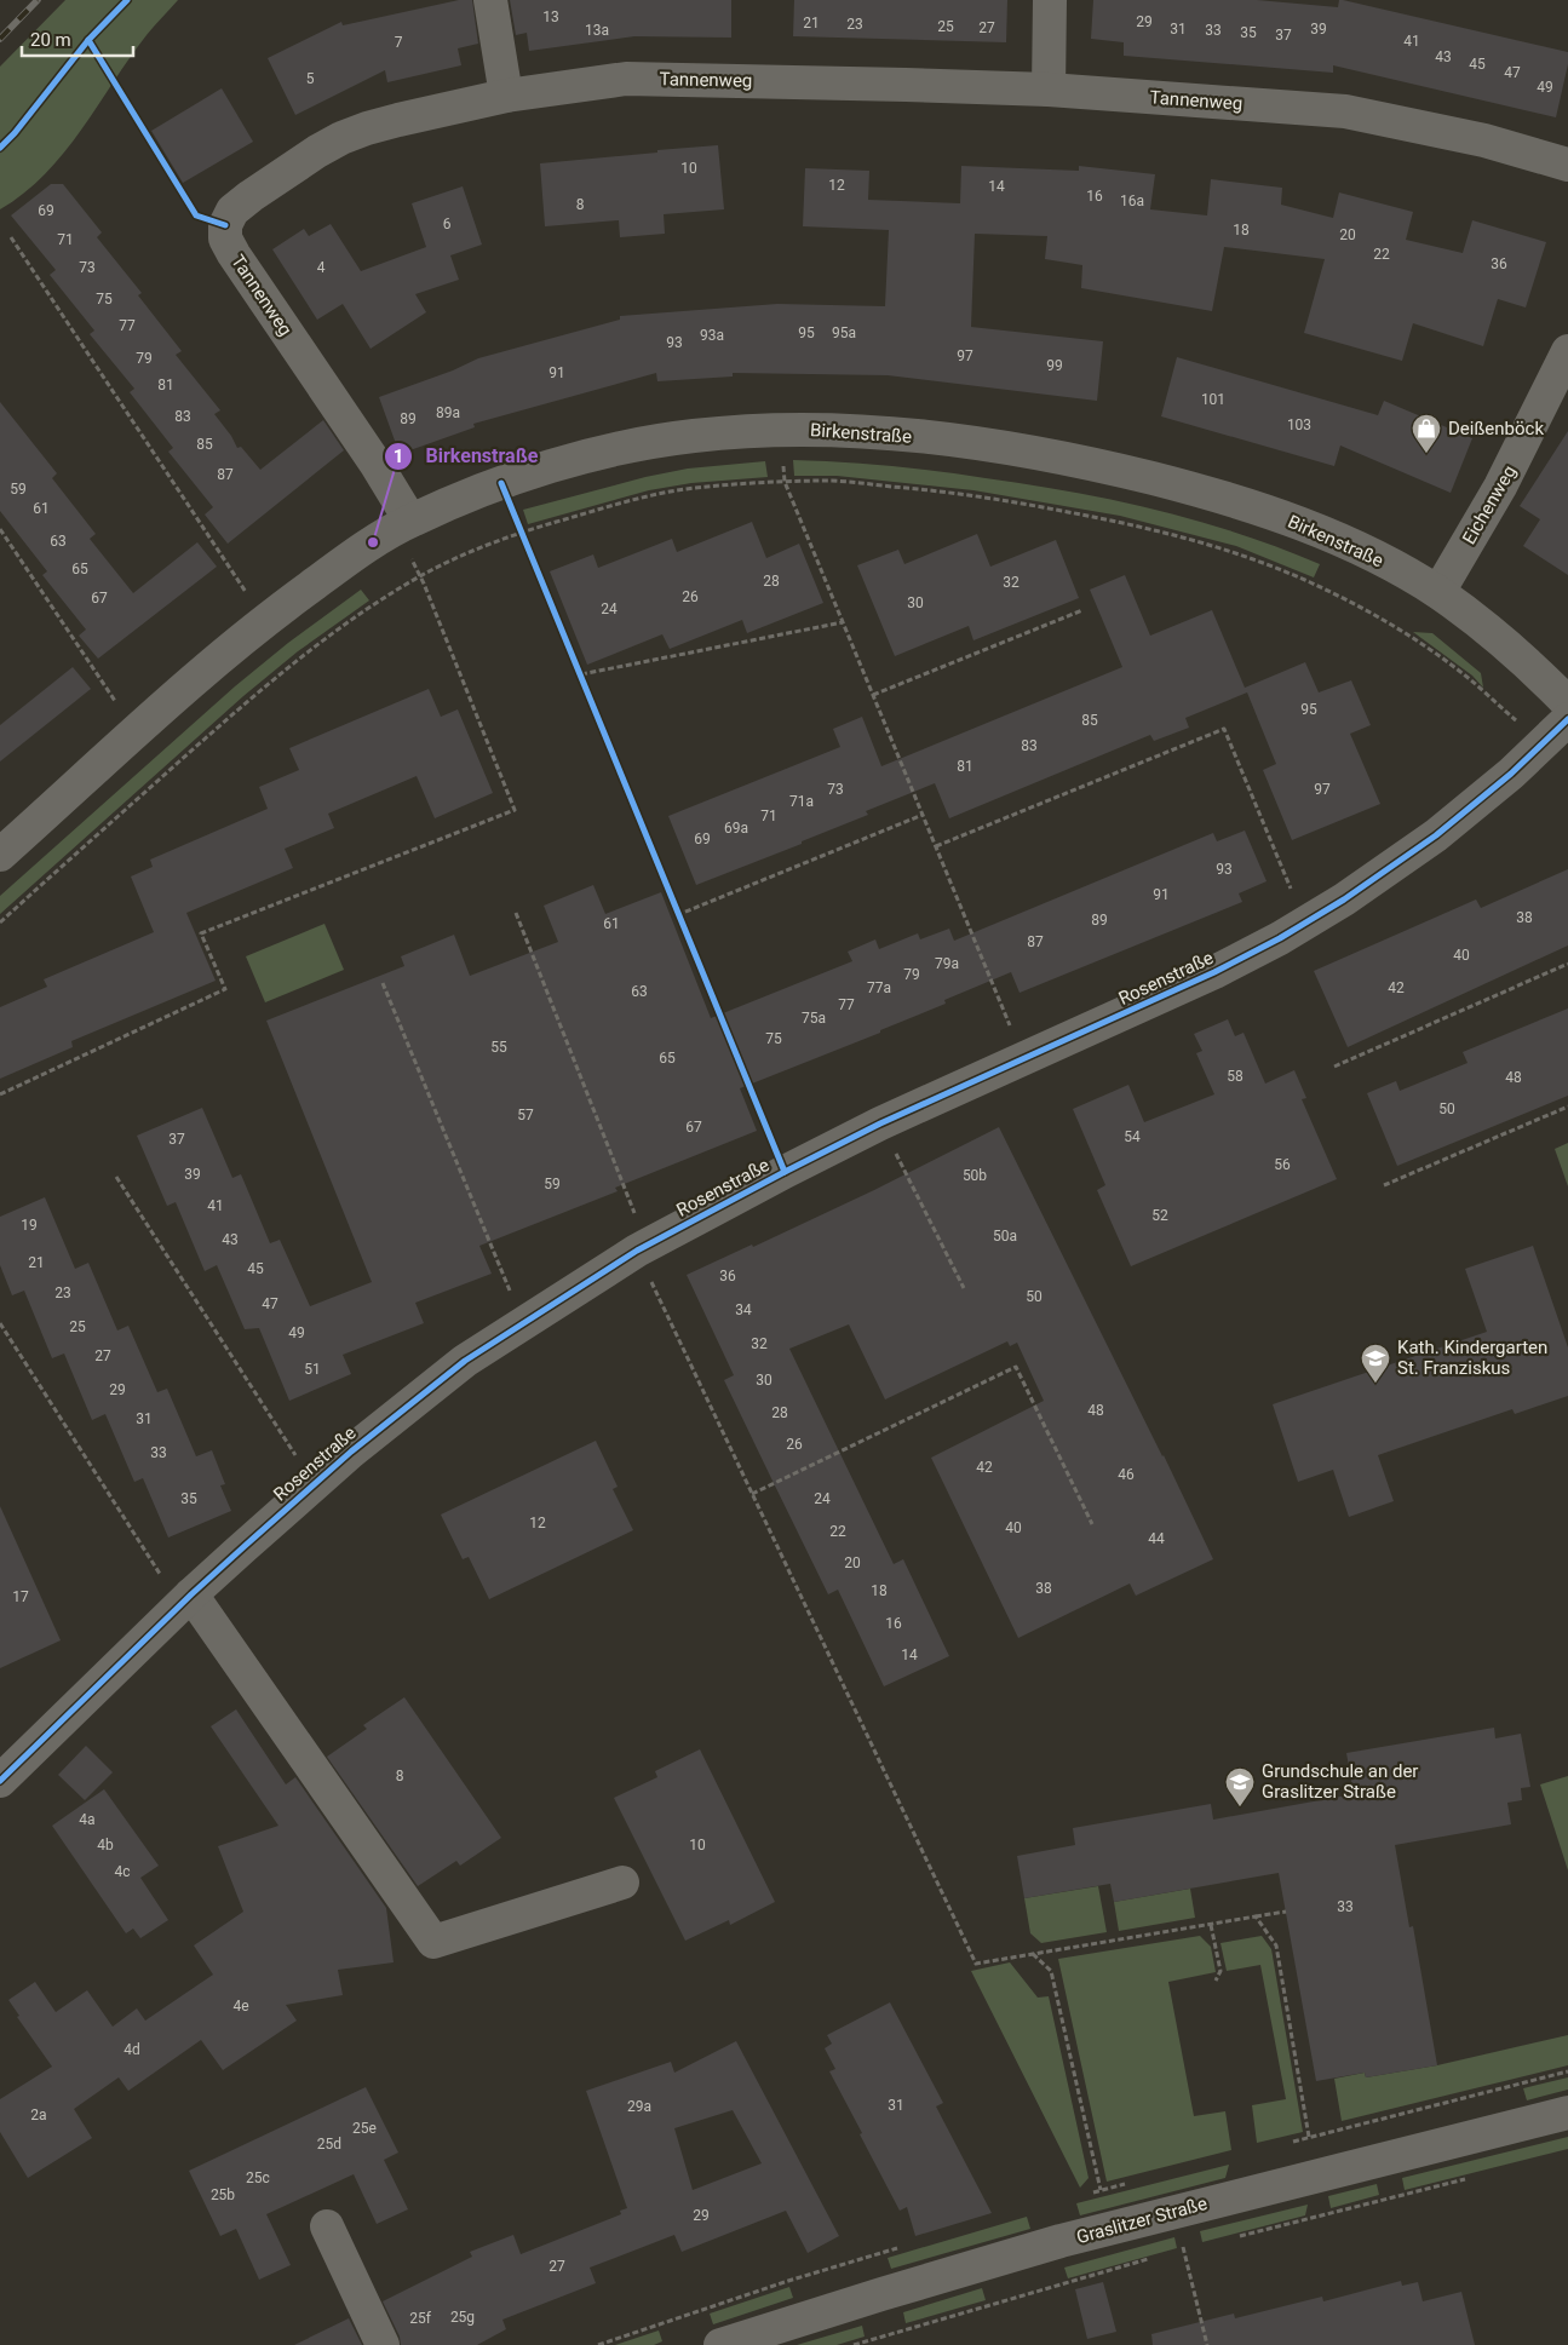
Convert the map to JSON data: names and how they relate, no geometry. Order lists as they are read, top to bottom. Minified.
{"streets":{"street":["Tannenweg","Birkenstraße","Eichenweg","Rosenstraße","Graslitzer Straße"]},"crossings":[["Tannenweg","Birkenstraße"],["Birkenstraße","Eichenweg"]],"places":{"shop":["Deißenböck"],"other":["Birkenstraße"],"school or university":["Kath. Kindergarten St. Franziskus","Grundschule an der Graslitzer Straße"]},"house_numbers":["13","29","21","23","25","27","31","39","13a","33","35","37","41","7","43","45","47","5","49","10","12","14","16","16a","8","69","6","18","20","71","22","36","73","4","75","77","95","95a","93a","93","97","79","99","91","81","101","89a","83","89","103","85","87","59","61","63","65","28","32","26","67","30","24","95","85","83","81","73","97","71a","71","69a","69","93","91","38","89","61","87","40","79a","79","77a","42","63","77","75a","75","55","65","58","48","50","57","67","54","37","56","39","50b","59","41","52","19","50a","43","21","45","36","23","50","47","34","25","49","32","27","51","30","29","48","28","31","26","33","42","46","35","24","12","40","22","44","20","38","18","17","16","14","8","4a","4b","10","4c","33","4e","4d","31","29a","2a","25e","25d","25c","25b","29","27","25g","25f"],"scale_bar":"20 m"}
